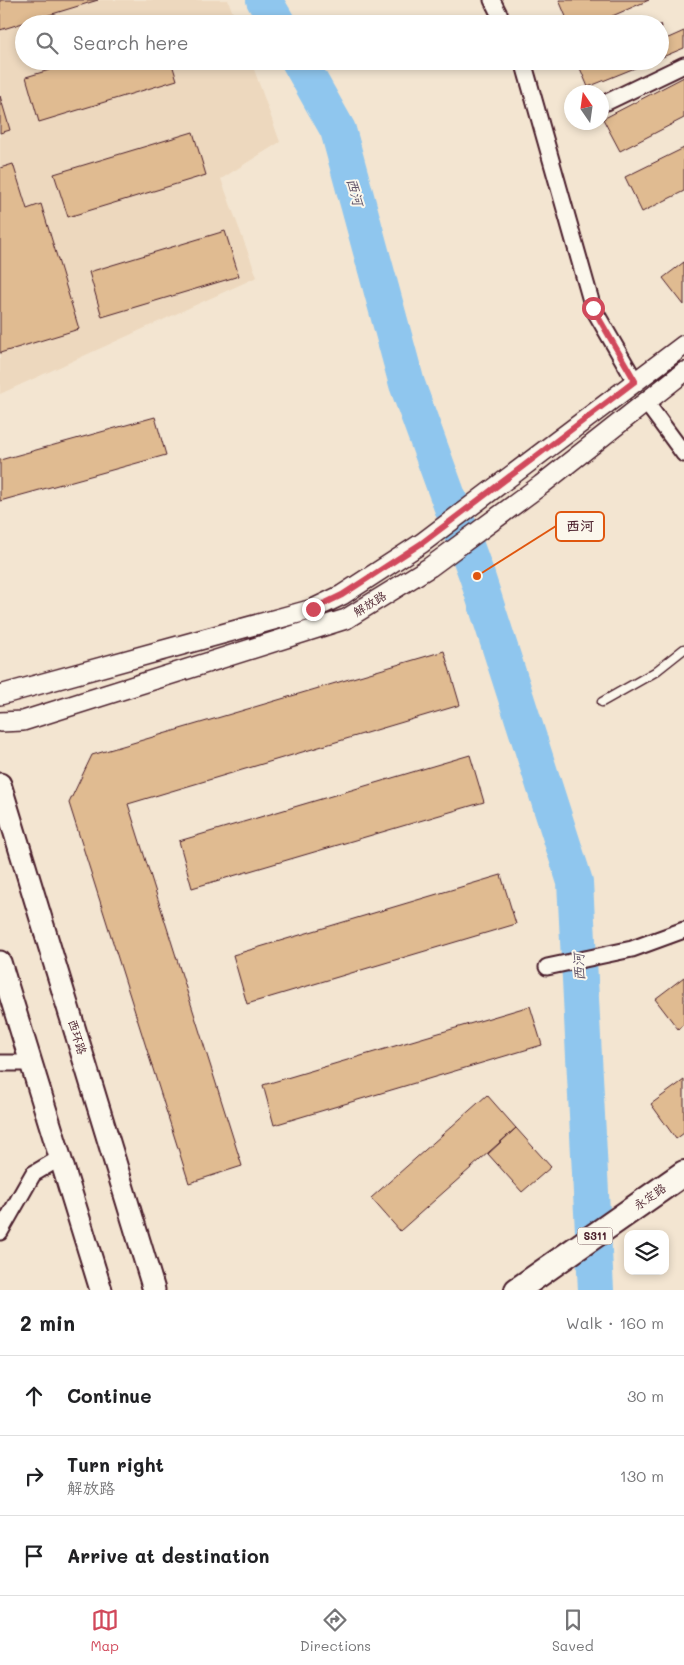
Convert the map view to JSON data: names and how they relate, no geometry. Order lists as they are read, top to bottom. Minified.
{"streets":{"main road":["西环路","永定路","S311"],"street":["解放路"]},"water":["西河"],"places":["西河"],"north":"top","page":{"search":"Search here","heading":["2 min","Walk · 160 m"],"list":[["Continue","30 m"],["Turn right","解放路","130 m"],"Arrive at destination"],"nav":["Map","Directions","Saved"]}}
